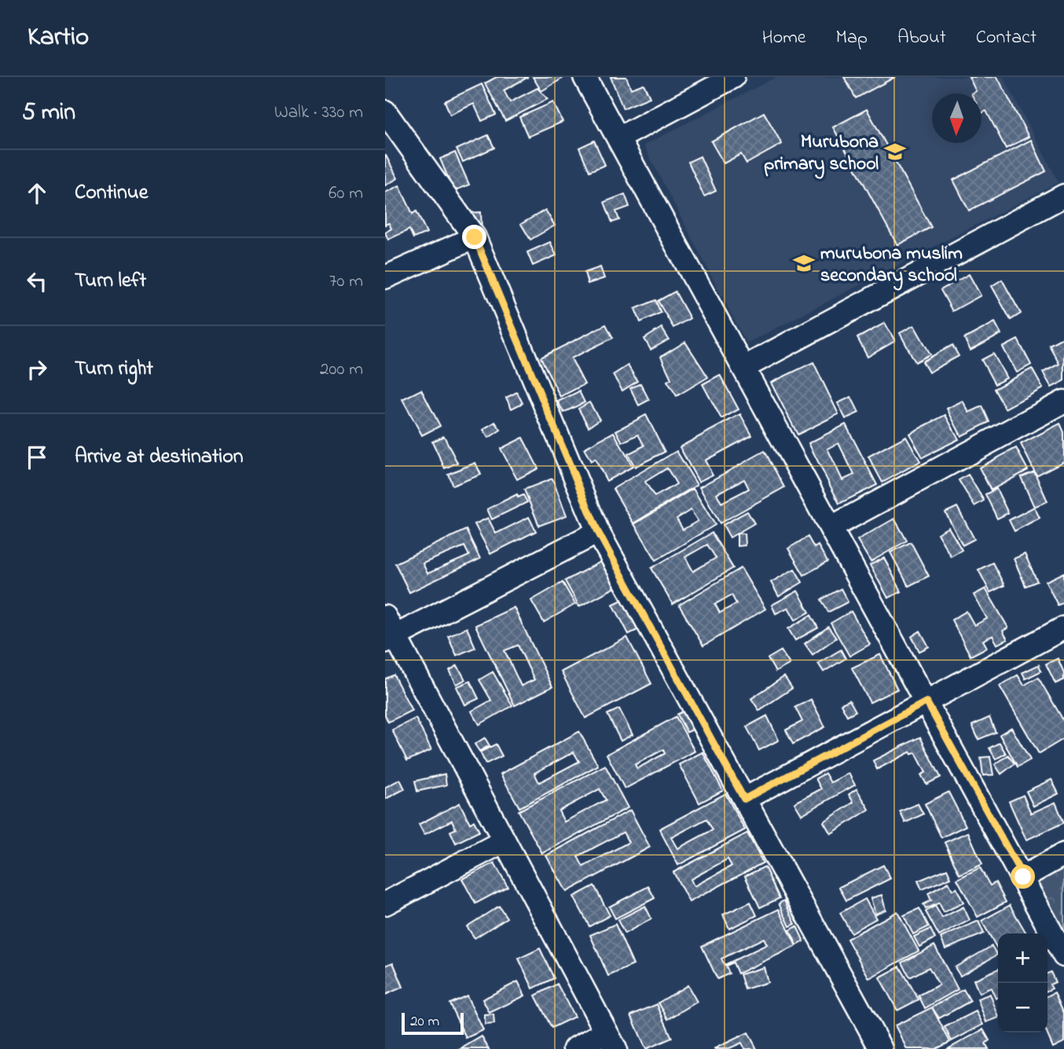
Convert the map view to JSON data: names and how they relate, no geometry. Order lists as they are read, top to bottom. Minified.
{"places":{"school or university":["Murubona primary school","murubona muslim secondary school"]},"scale_bar":"20 m","north":"bottom","page":{"header":"Kartio","nav":["Home","Map","About","Contact"],"heading":["5 min","Walk · 330 m"],"list":[["Continue","60 m"],["Turn left","70 m"],["Turn right","200 m"],"Arrive at destination"],"map_buttons":["+","−"],"scale":"20 m"}}
